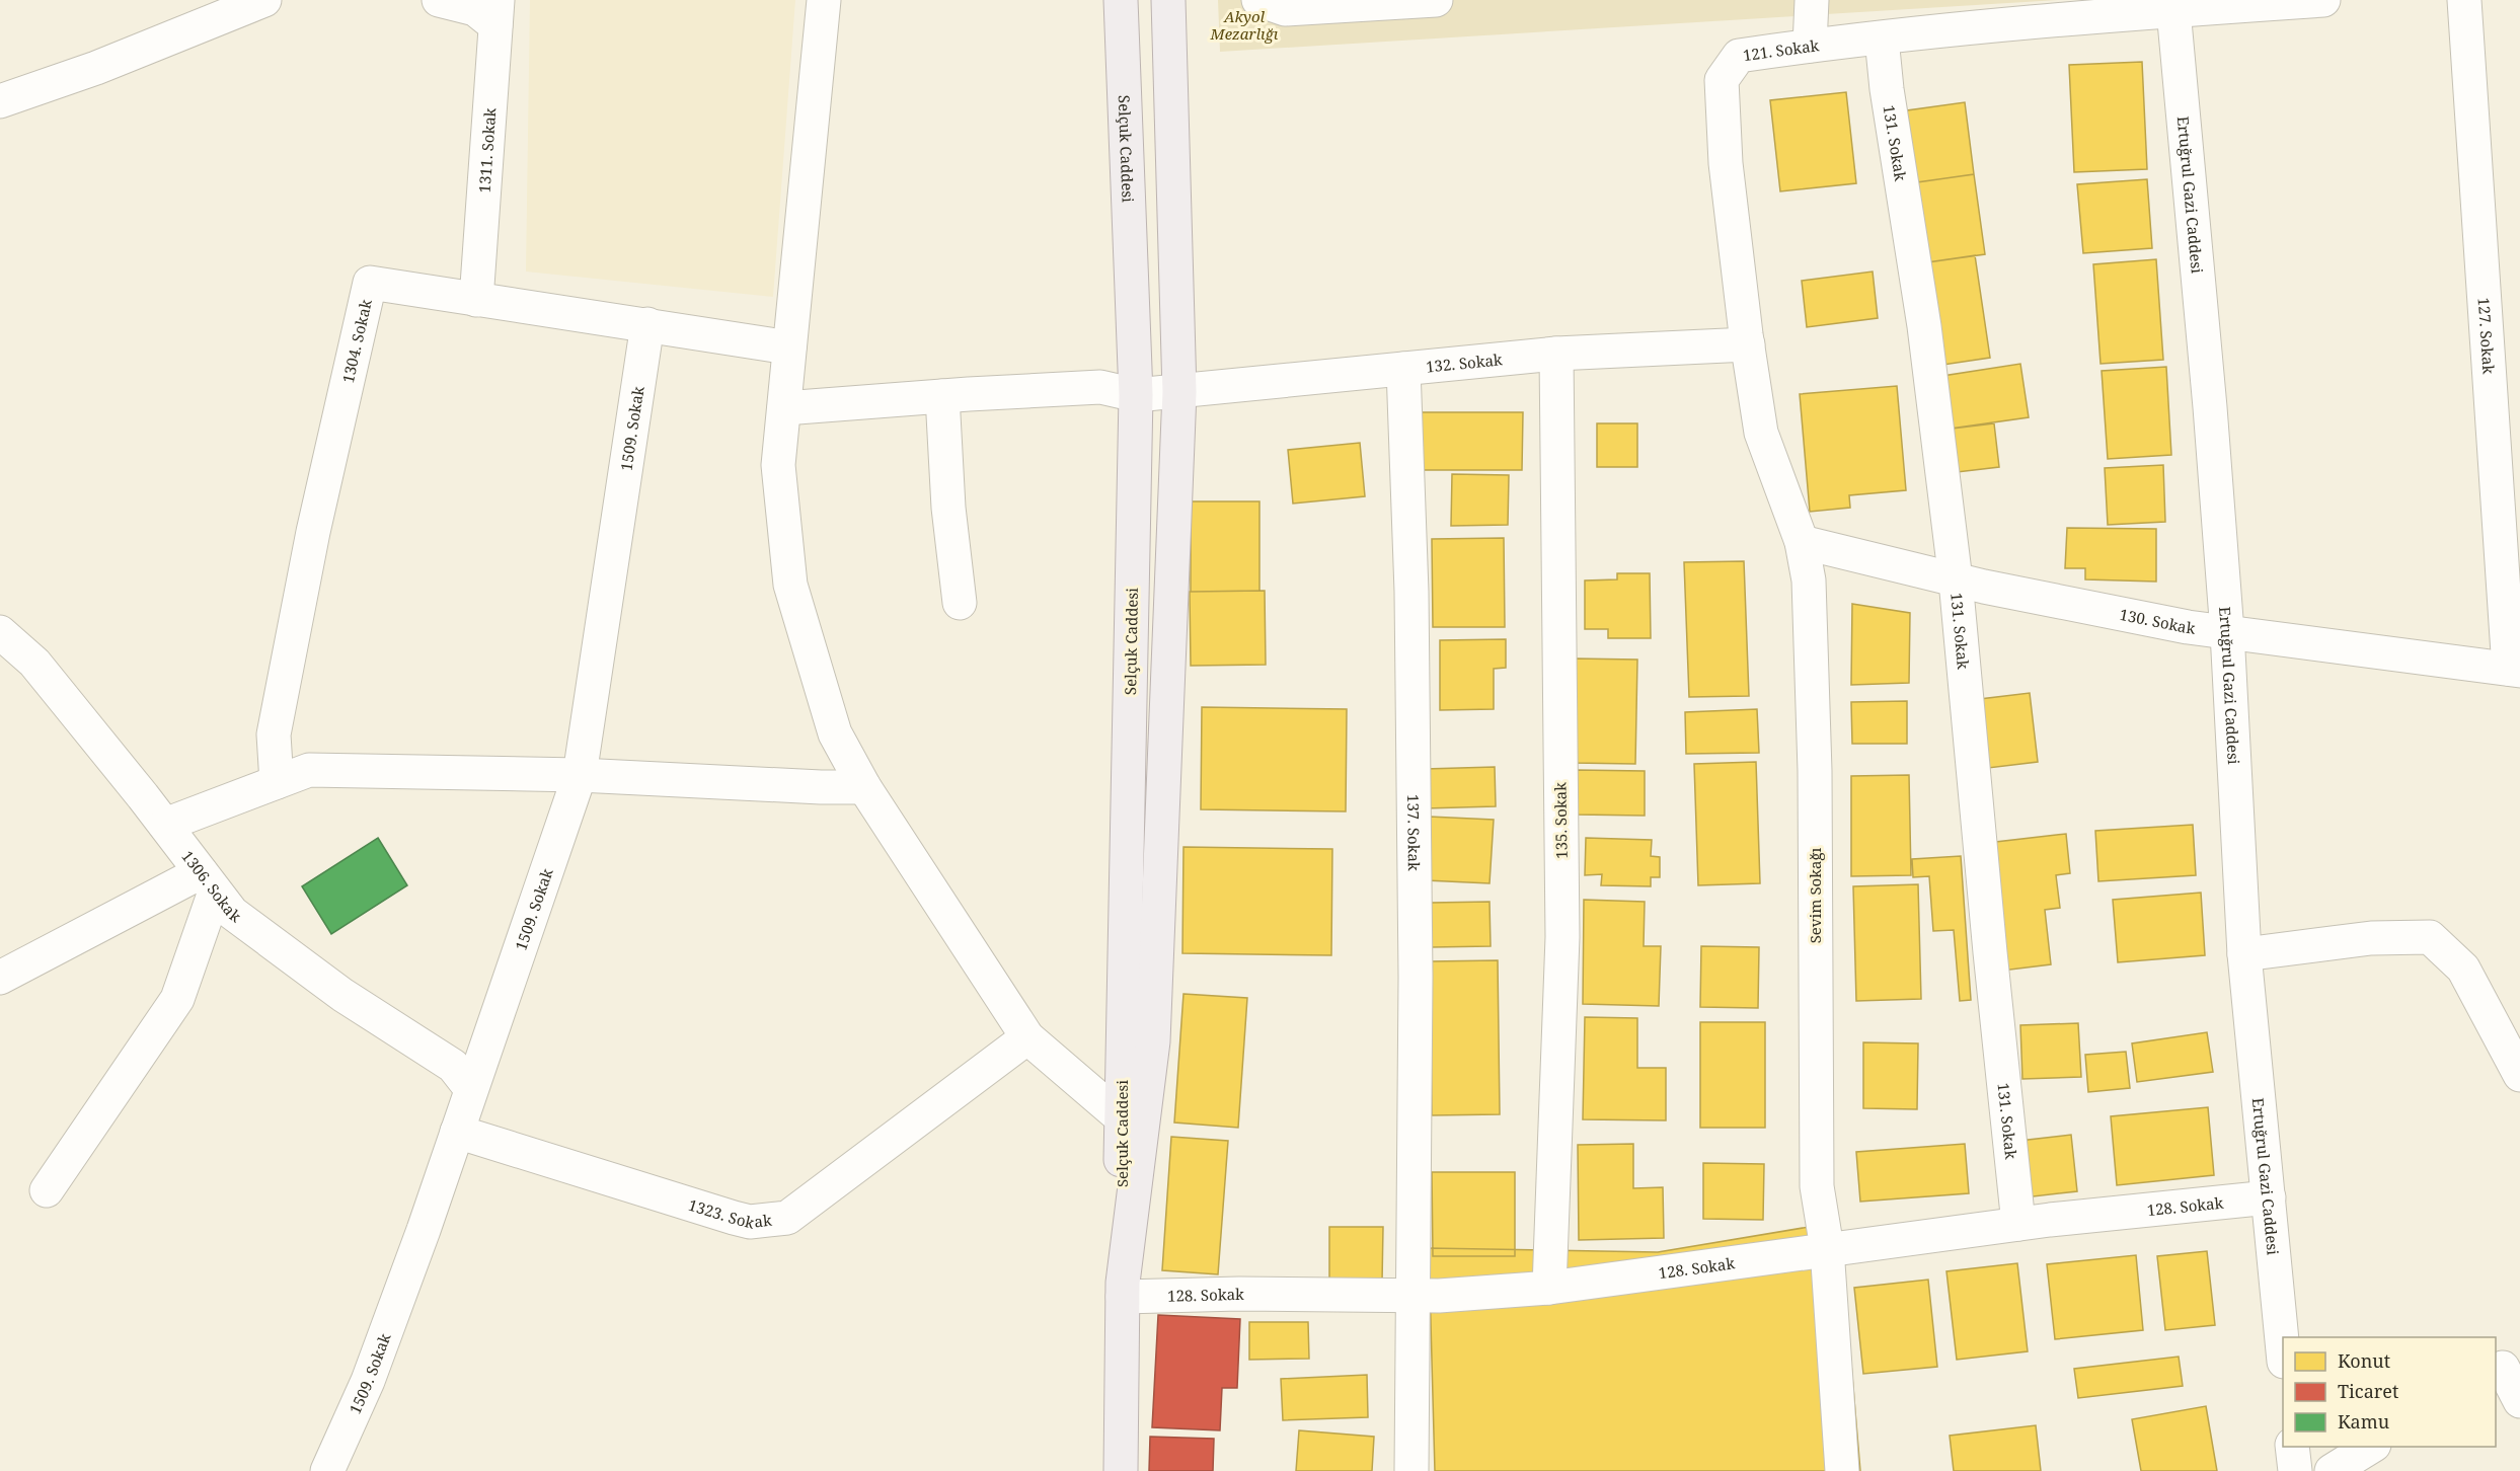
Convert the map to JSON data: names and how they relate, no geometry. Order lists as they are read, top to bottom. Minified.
{"streets":{"main road":["Selçuk Caddesi"],"street":["121. Sokak","131. Sokak","1311. Sokak","Ertuğrul Gazi Caddesi","127. Sokak","1304. Sokak","132. Sokak","1509. Sokak","130. Sokak","135. Sokak","137. Sokak","1306. Sokak","Sevim Sokağı","128. Sokak","1323. Sokak"]},"crossings":[["121. Sokak","131. Sokak"],["121. Sokak","Ertuğrul Gazi Caddesi"],["121. Sokak","132. Sokak"],["121. Sokak","130. Sokak"],["121. Sokak","Sevim Sokağı"],["131. Sokak","130. Sokak"],["131. Sokak","128. Sokak"],["Selçuk Caddesi","132. Sokak"],["Selçuk Caddesi","128. Sokak"],["1311. Sokak","1304. Sokak"],["Ertuğrul Gazi Caddesi","130. Sokak"],["Ertuğrul Gazi Caddesi","128. Sokak"],["127. Sokak","130. Sokak"],["1304. Sokak","1509. Sokak"],["132. Sokak","135. Sokak"],["132. Sokak","137. Sokak"],["1509. Sokak","1306. Sokak"],["1509. Sokak","1323. Sokak"],["130. Sokak","Sevim Sokağı"],["135. Sokak","128. Sokak"],["137. Sokak","128. Sokak"],["Sevim Sokağı","128. Sokak"]],"parks":["Akyol Mezarlığı"],"legend":["Konut","Ticaret","Kamu"]}
